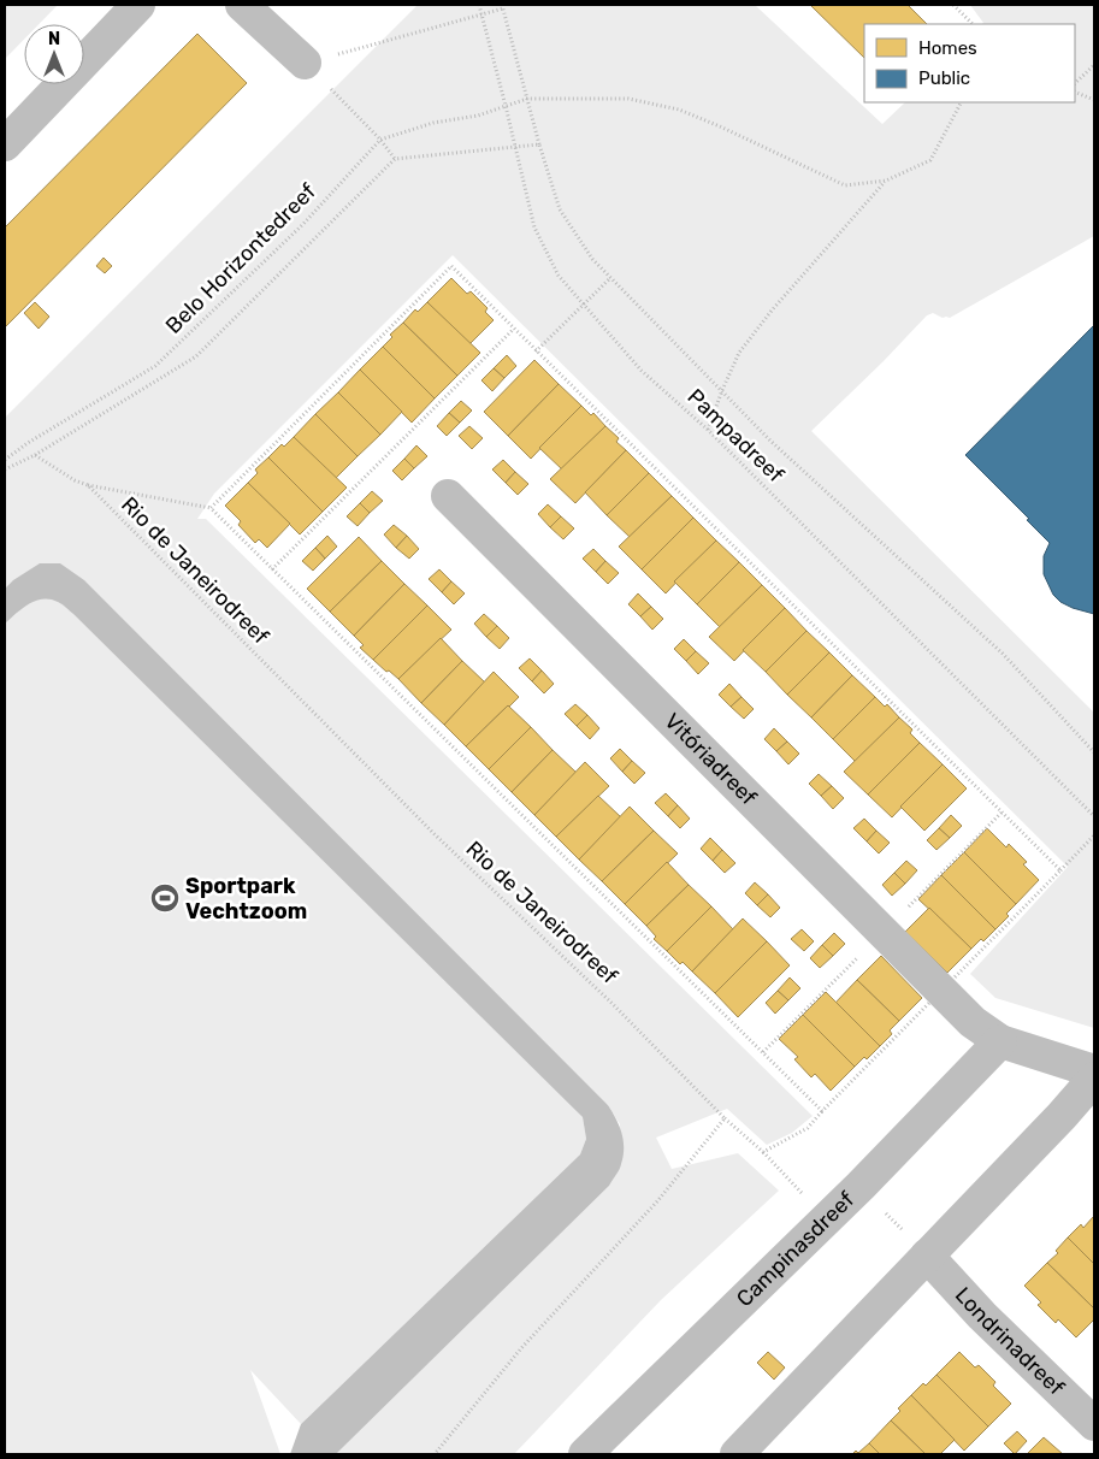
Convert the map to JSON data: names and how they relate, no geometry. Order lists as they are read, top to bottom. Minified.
{"streets":{"street":["Vitóriadreef","Campinasdreef","Londrinadreef"],"path":["Belo Horizontedreef","Pampadreef","Rio de Janeirodreef"]},"crossings":[["Belo Horizontedreef","Pampadreef"],["Rio de Janeirodreef","Campinasdreef"],["Vitóriadreef","Campinasdreef"]],"places":{"sports":["Sportpark Vechtzoom"]},"legend":["Homes","Public"],"north":"top"}
